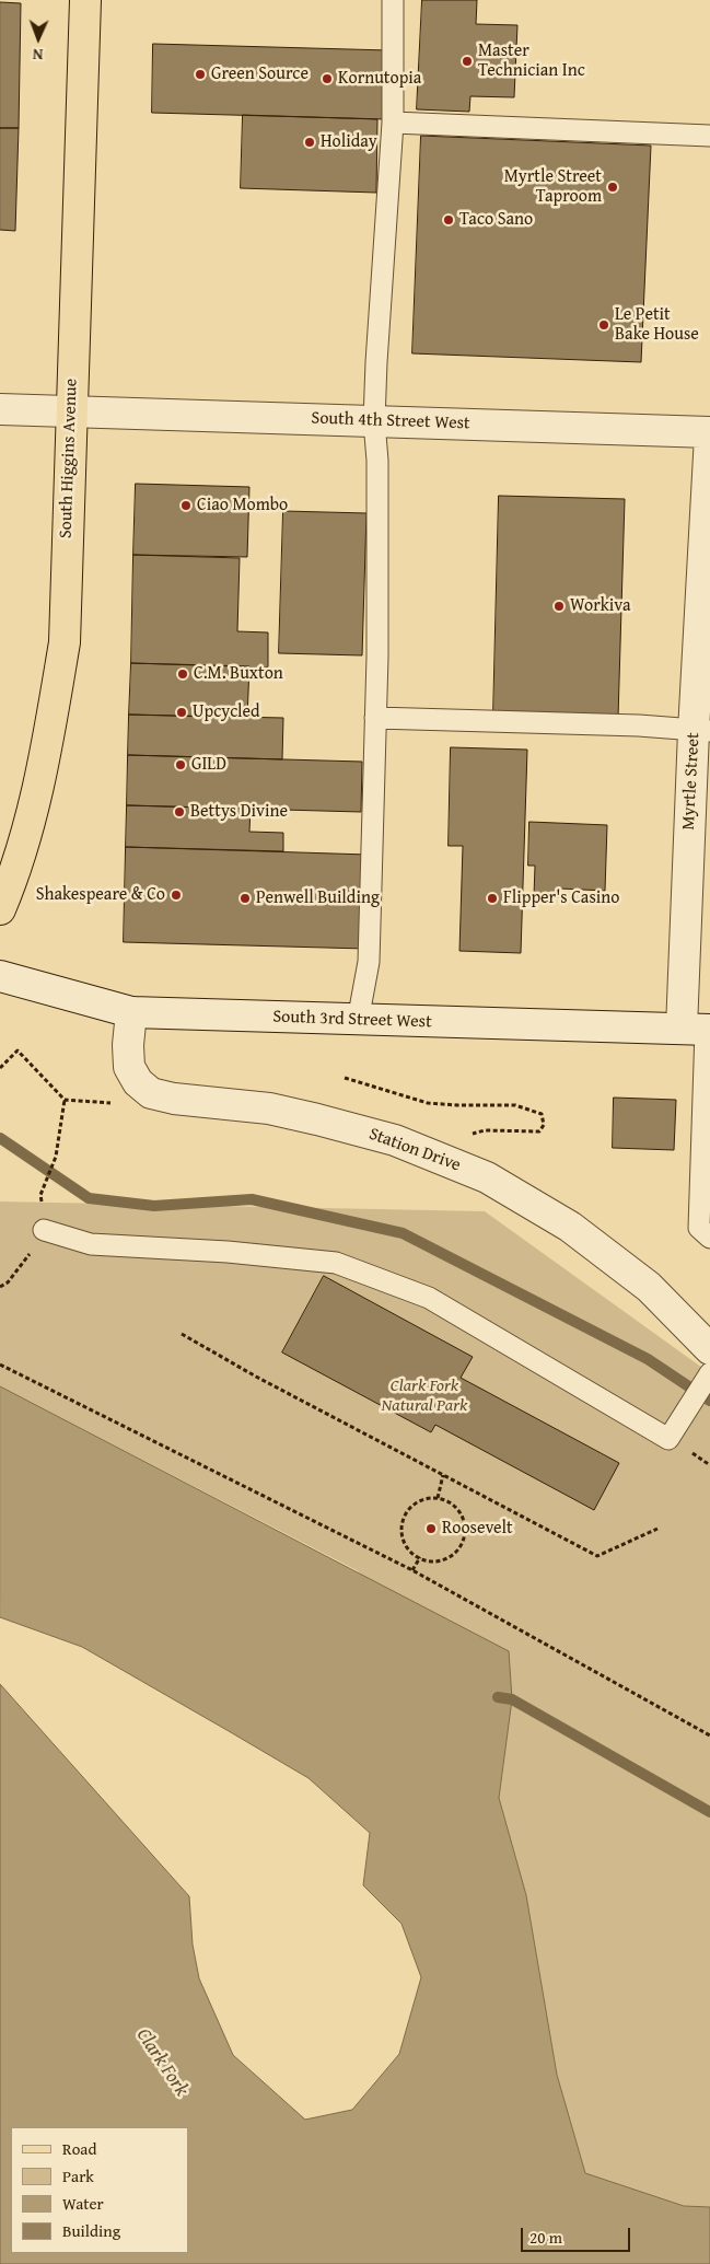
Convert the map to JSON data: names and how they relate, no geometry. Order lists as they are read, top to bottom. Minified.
{"streets":{"main road":["South Higgins Avenue"],"street":["South 4th Street West","Myrtle Street","South 3rd Street West","Station Drive"]},"crossings":[["South 4th Street West","South Higgins Avenue"],["South 4th Street West","Myrtle Street"],["Myrtle Street","South 3rd Street West"],["South 3rd Street West","Station Drive"]],"water":["Clark Fork"],"parks":["Clark Fork Natural Park"],"places":["Master Technician Inc","Green Source","Kornutopia","Holiday","Myrtle Street Taproom","Taco Sano","Le Petit Bake House","Ciao Mombo","Workiva","C.M. Buxton","Upcycled","GILD","Bettys Divine","Shakespeare & Co","Penwell Building","Flipper's Casino","Roosevelt"],"legend":["Road","Park","Water","Building"],"scale_bar":"20 m","north":"bottom"}
